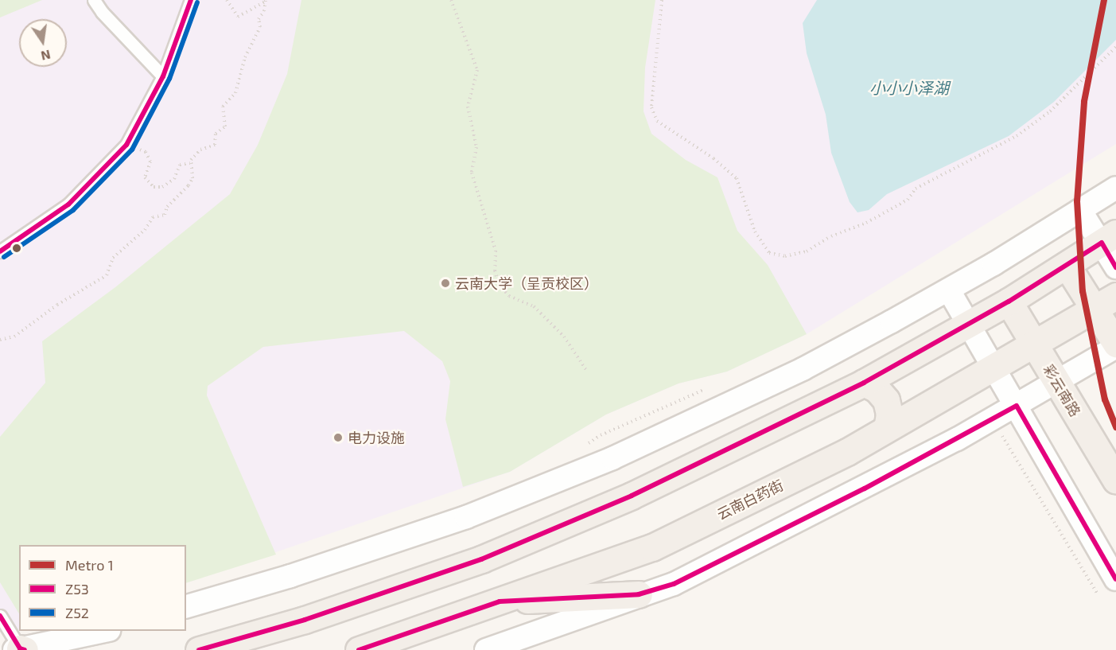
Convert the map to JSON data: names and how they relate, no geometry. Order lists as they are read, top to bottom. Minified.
{"streets":{"main road":["彩云南路","云南白药街"]},"crossings":[["彩云南路","云南白药街"]],"water":["小小小泽湖"],"places":["云南大学（呈贡校区）","电力设施"],"lines":["metro line 1","transit line Z53","transit line Z52"],"legend":["Metro 1","Z53","Z52"],"north":"bottom"}
